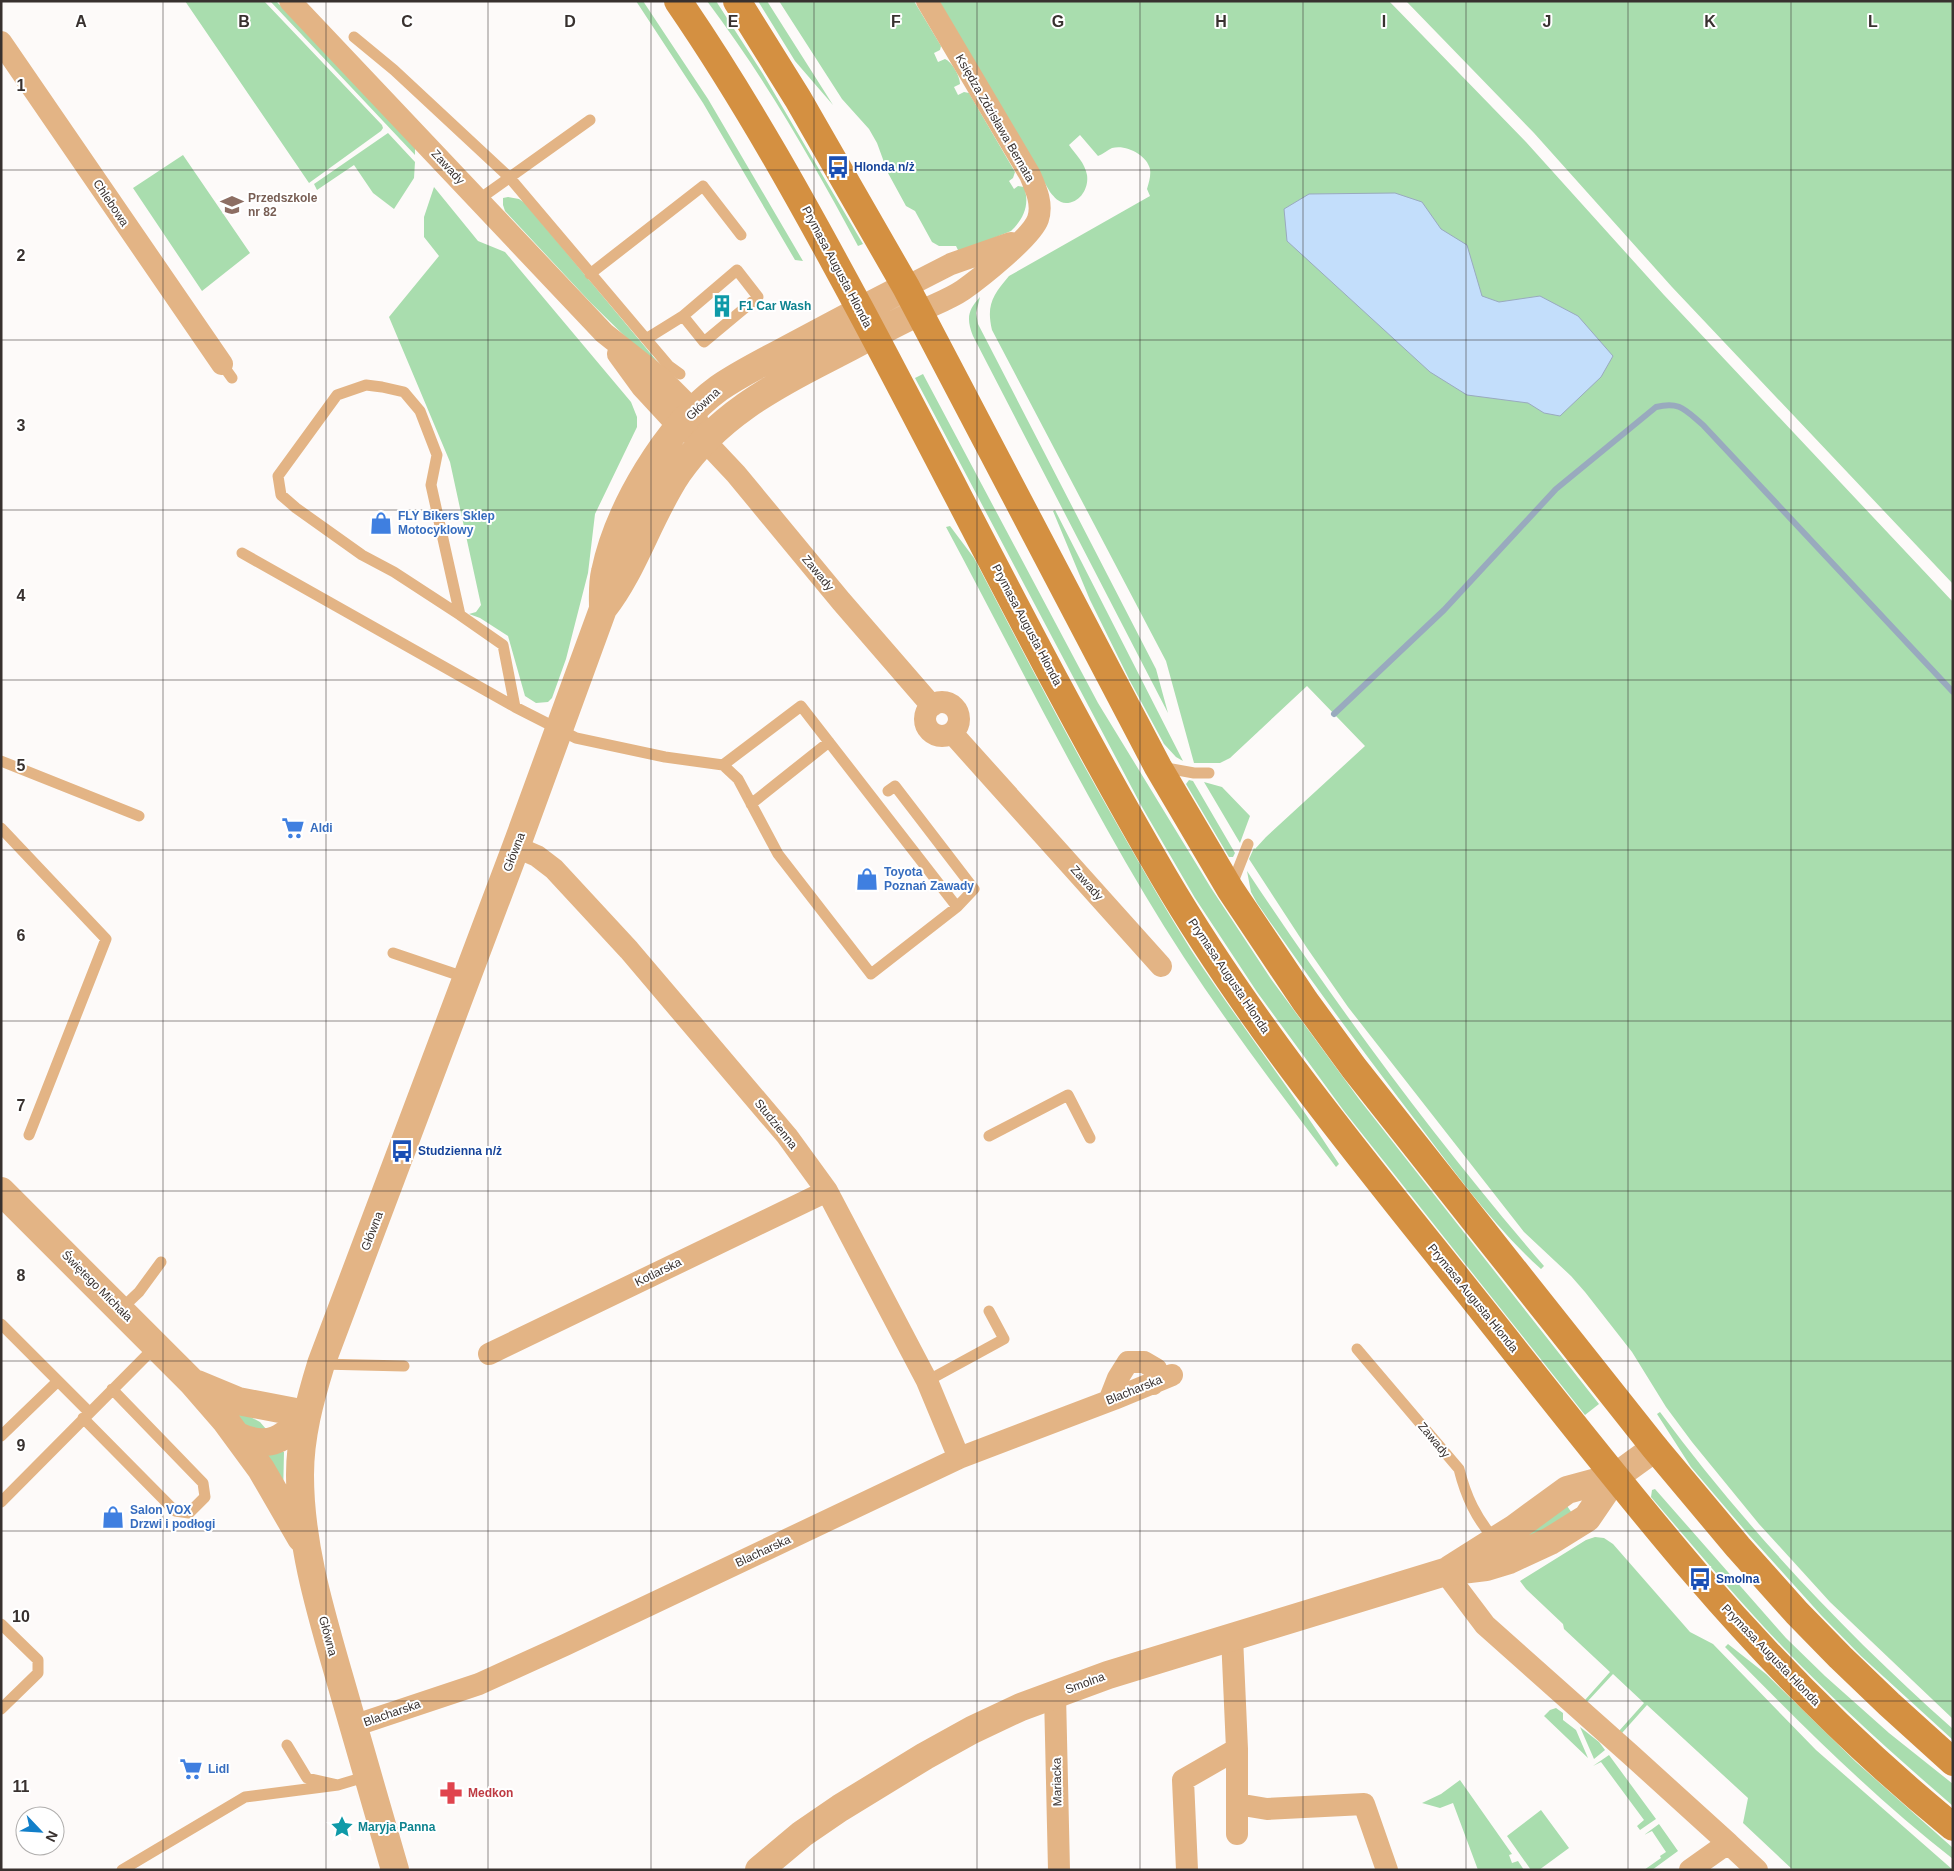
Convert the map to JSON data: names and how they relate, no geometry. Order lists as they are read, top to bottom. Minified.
{"streets":{"main road":["Prymasa Augusta Hlonda"],"street":["Księdza Zdzisława Bernata","Zawady","Chlebowa","Główna","Studzienna","Kotlarska","Świętego Michała","Blacharska","Smolna","Mariacka"]},"crossings":[["Zawady","Główna"],["Zawady","Smolna"],["Prymasa Augusta Hlonda","Główna"],["Prymasa Augusta Hlonda","Smolna"],["Główna","Studzienna"],["Główna","Świętego Michała"],["Główna","Blacharska"],["Studzienna","Kotlarska"],["Studzienna","Blacharska"],["Smolna","Mariacka"]],"places":{"bus stop":["Hlonda n/ż","Studzienna n/ż","Smolna"],"school or university":["Przedszkole nr 82"],"building":["F1 Car Wash"],"shop":["FLY Bikers Sklep Motocyklowy","Toyota Poznań Zawady","Salon VOX Drzwi i podłogi"],"supermarket":["Aldi","Lidl"],"pharmacy":["Medkon"],"place":["Maryja Panna"]},"north":"bottom right","grid":{"columns":["A","B","C","D","E","F","G","H","I","J","K","L"],"rows":["1","2","3","4","5","6","7","8","9","10","11"]}}
